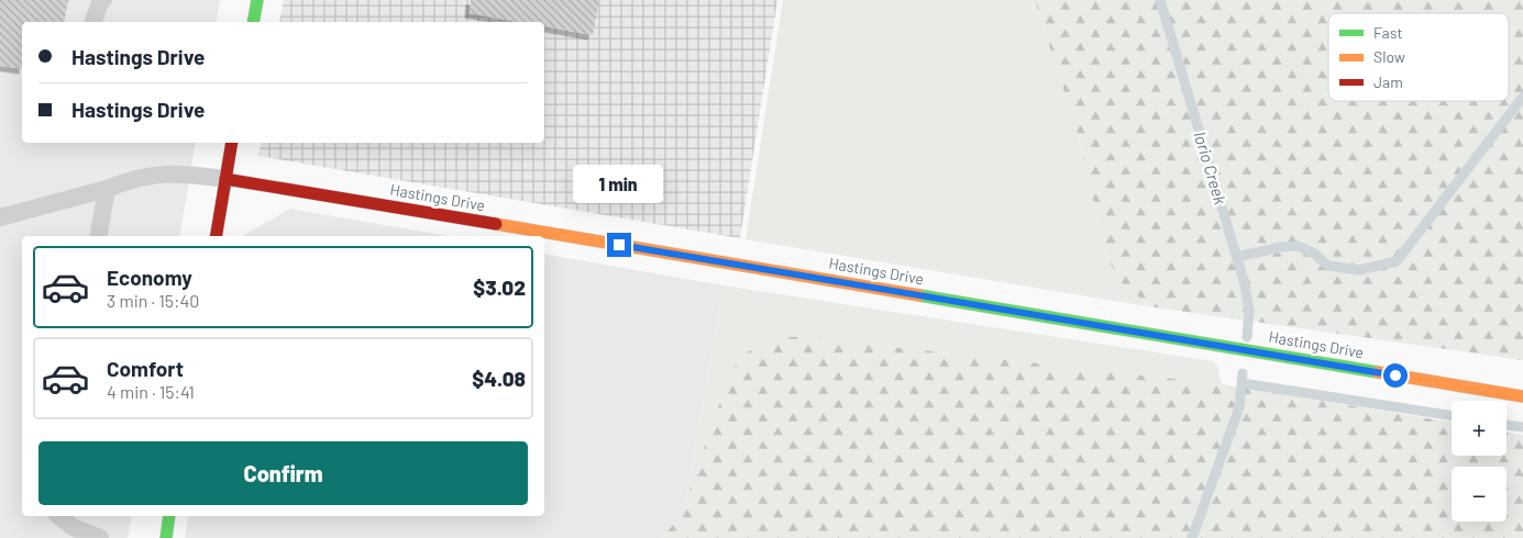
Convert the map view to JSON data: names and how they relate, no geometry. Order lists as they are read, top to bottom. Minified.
{"streets":{"street":["Hastings Drive"]},"water":["Iorio Creek"],"legend":["Fast","Slow","Jam"],"page":{"banner":["Hastings Drive","Hastings Drive"],"bubble":"1 min","list":[{"name":"Economy","note":"3 min · 15:40","value":"$3.02"},{"name":"Comfort","note":"4 min · 15:41","value":"$4.08"}],"map_buttons":["+","−"],"buttons":"Confirm"}}
